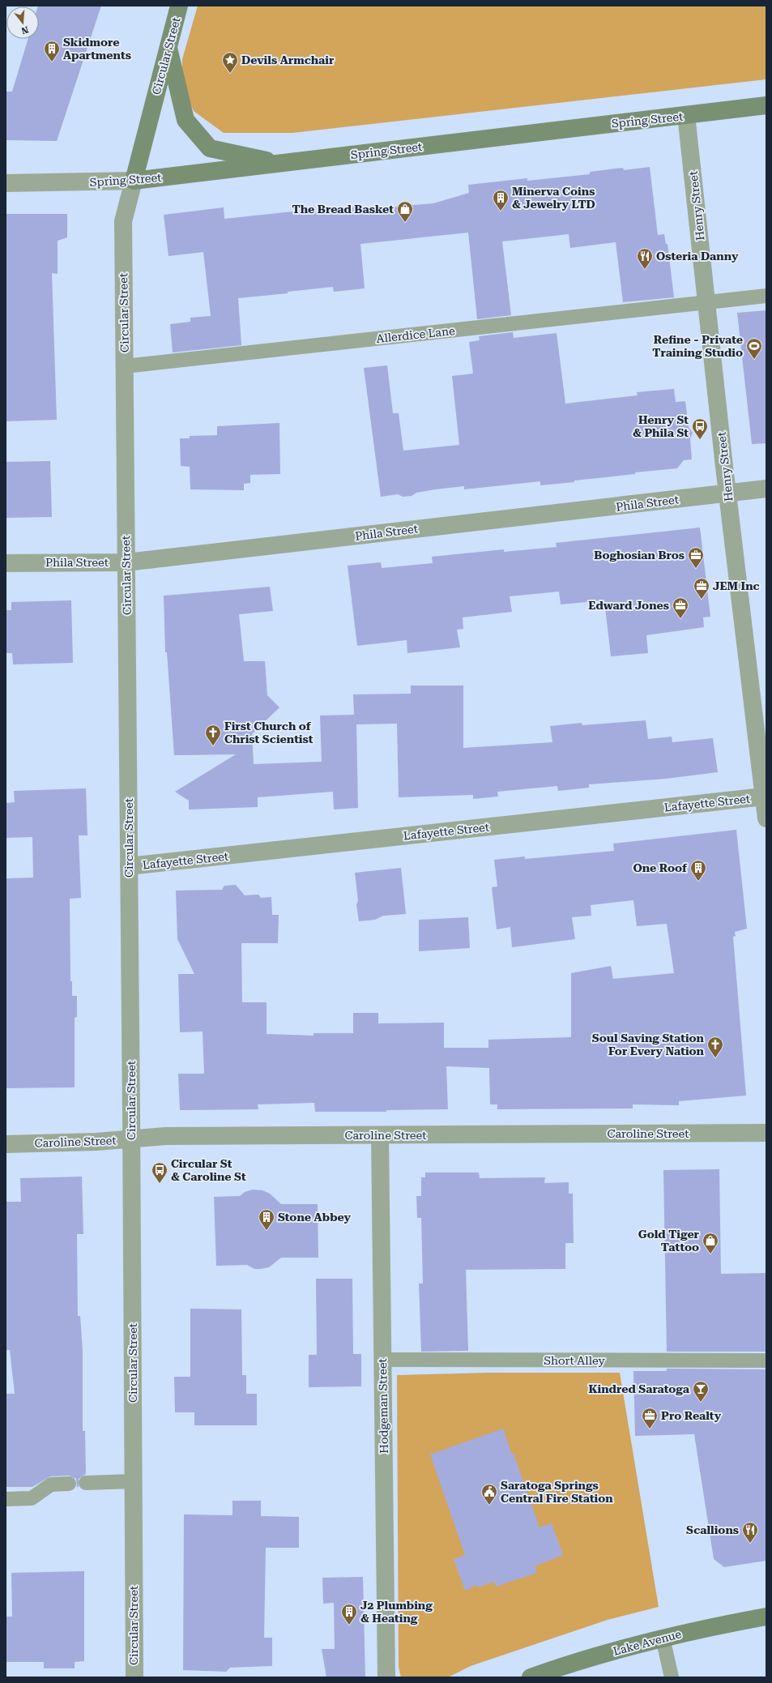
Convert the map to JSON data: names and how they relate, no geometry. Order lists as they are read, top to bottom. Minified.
{"streets":{"main road":["Circular Street","Spring Street","Lake Avenue"],"street":["Henry Street","Phila Street","Lafayette Street","Caroline Street","Hodgeman Street"],"lane":["Allerdice Lane","Short Alley"]},"crossings":[["Circular Street","Spring Street"],["Circular Street","Allerdice Lane"],["Circular Street","Phila Street"],["Circular Street","Lafayette Street"],["Circular Street","Caroline Street"],["Spring Street","Henry Street"],["Henry Street","Allerdice Lane"],["Henry Street","Phila Street"],["Henry Street","Lafayette Street"],["Caroline Street","Hodgeman Street"],["Short Alley","Hodgeman Street"]],"places":{"building":["Skidmore Apartments","Minerva Coins & Jewelry LTD","One Roof","Stone Abbey","J2 Plumbing & Heating"],"place":["Devils Armchair"],"shop":["The Bread Basket","Gold Tiger Tattoo"],"restaurant":["Osteria Danny","Scallions"],"sports":["Refine - Private Training Studio"],"bus stop":["Henry St & Phila St","Circular St & Caroline St"],"office":["Boghosian Bros","JEM Inc","Edward Jones","Pro Realty"],"church":["First Church of Christ Scientist","Soul Saving Station For Every Nation"],"bar":["Kindred Saratoga"],"public building":["Saratoga Springs Central Fire Station"]},"north":"bottom"}
